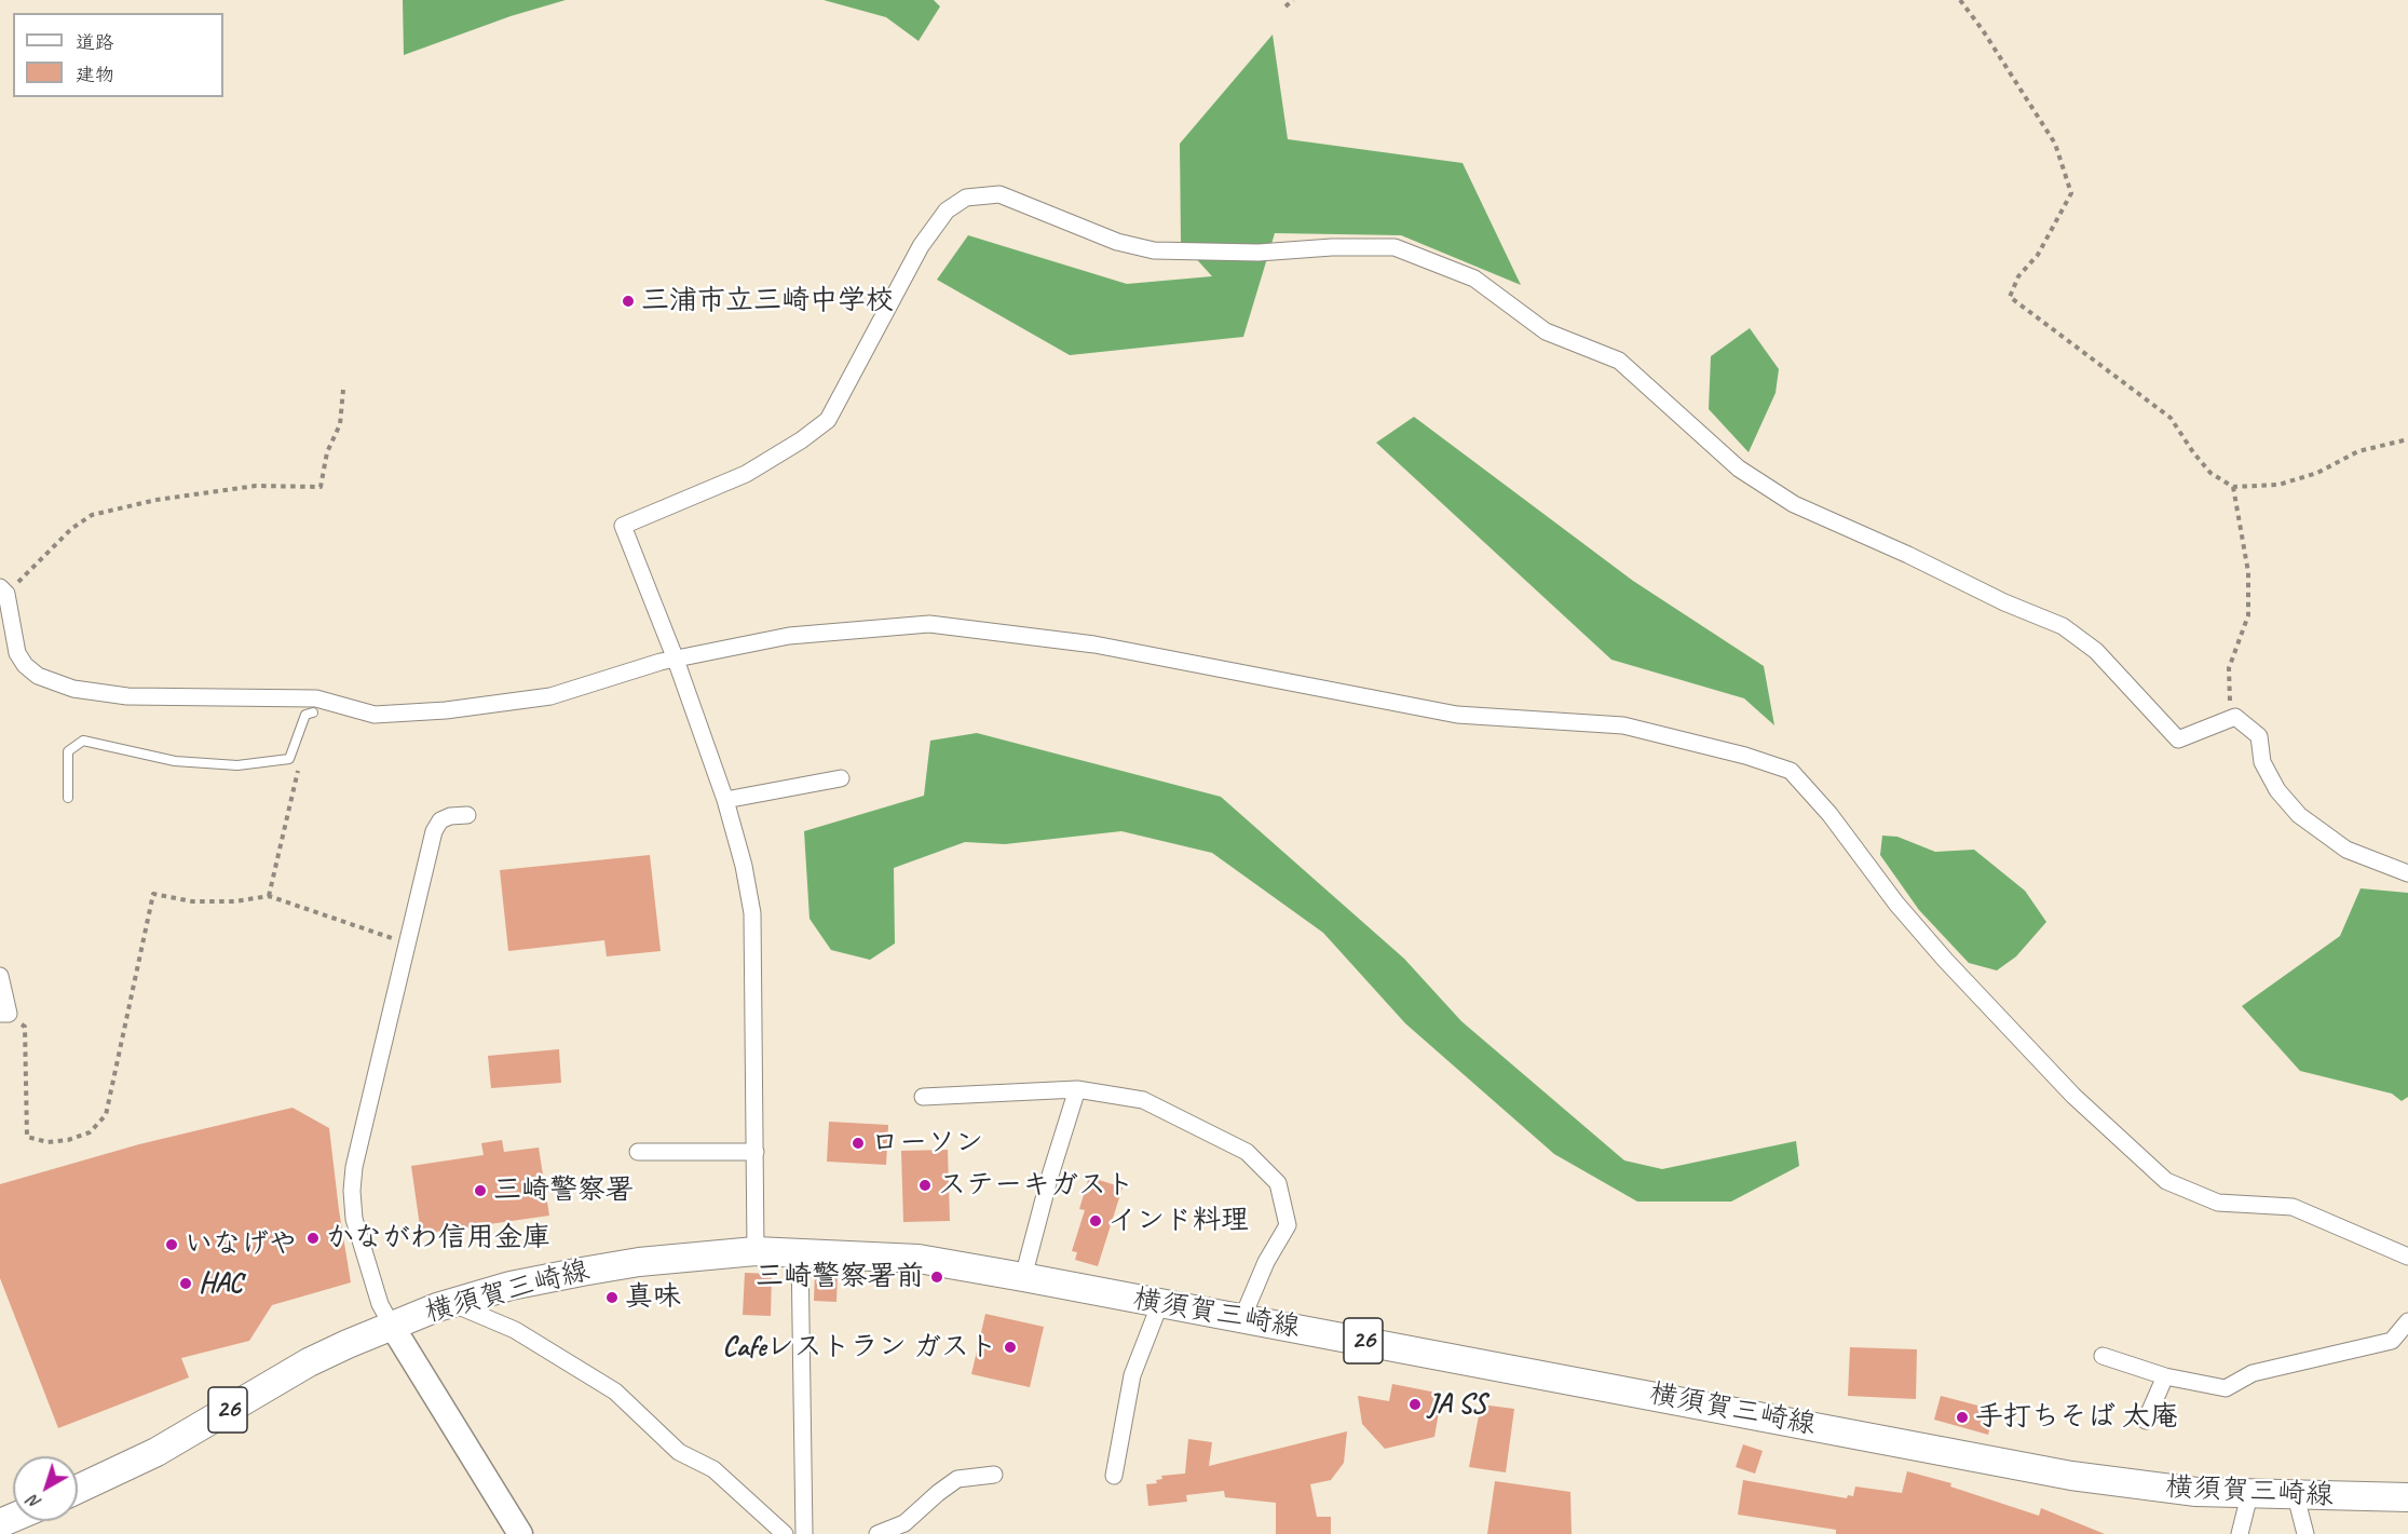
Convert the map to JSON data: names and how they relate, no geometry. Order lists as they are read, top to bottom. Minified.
{"streets":{"main road":["横須賀三崎線","26"]},"places":["三浦市立三崎中学校","ローソン","ステーキガスト","三崎警察署","インド料理","かながわ信用金庫","いなげや","三崎警察署前","HAC","真味","Cafeレストラン ガスト","JA SS","手打ちそば 太庵"],"legend":["道路","建物"],"north":"bottom left"}
